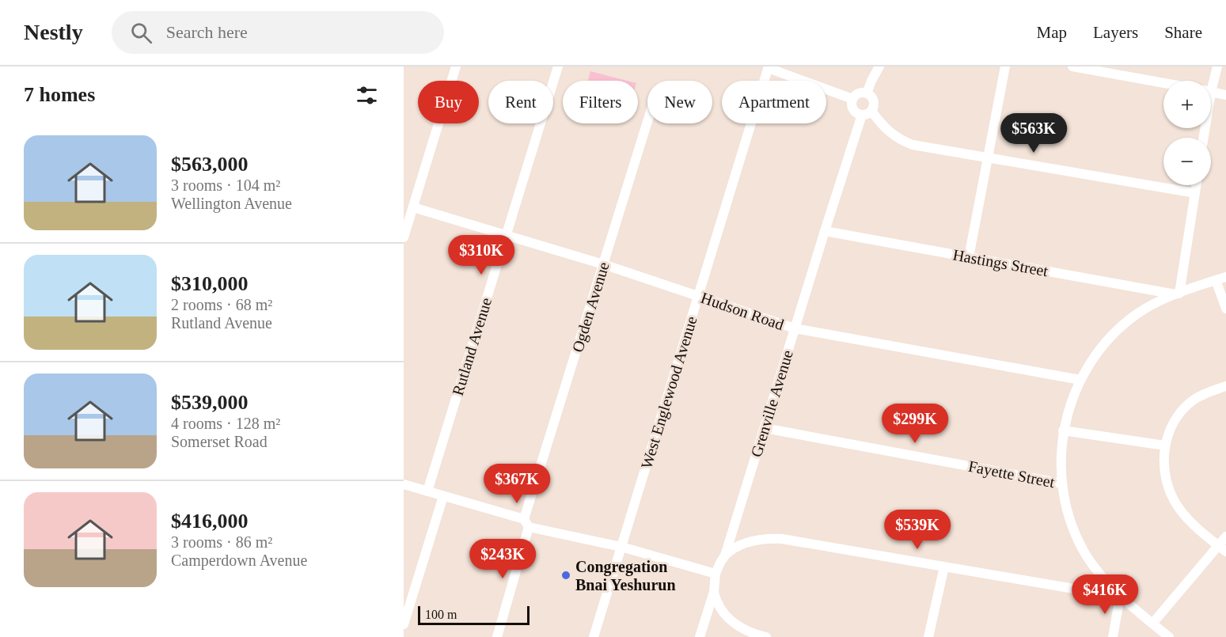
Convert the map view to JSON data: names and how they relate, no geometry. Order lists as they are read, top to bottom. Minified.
{"streets":{"street":["Hastings Street","Ogden Avenue","Hudson Road","Rutland Avenue","West Englewood Avenue","Grenville Avenue","Fayette Street"]},"crossings":[["Hastings Street","Grenville Avenue"],["Ogden Avenue","Hudson Road"],["Hudson Road","Rutland Avenue"],["Hudson Road","West Englewood Avenue"],["Hudson Road","Grenville Avenue"],["Grenville Avenue","Fayette Street"]],"places":["Congregation Bnai Yeshurun"],"scale_bar":"100 m","page":{"header":"Nestly","search":"Search here","nav":["Map","Layers","Share"],"heading":"7 homes","map_buttons":["+","−"],"chip":["Buy","Rent","Filters","New","Apartment"],"price":["$563K","$310K","$299K","$367K","$539K","$243K","$416K"],"list":[{"name":"$563,000","note":"3 rooms · 104 m² · Wellington Avenue"},{"name":"$310,000","note":"2 rooms · 68 m² · Rutland Avenue"},{"name":"$539,000","note":"4 rooms · 128 m² · Somerset Road"},{"name":"$416,000","note":"3 rooms · 86 m² · Camperdown Avenue"}],"scale":"100 m"}}
